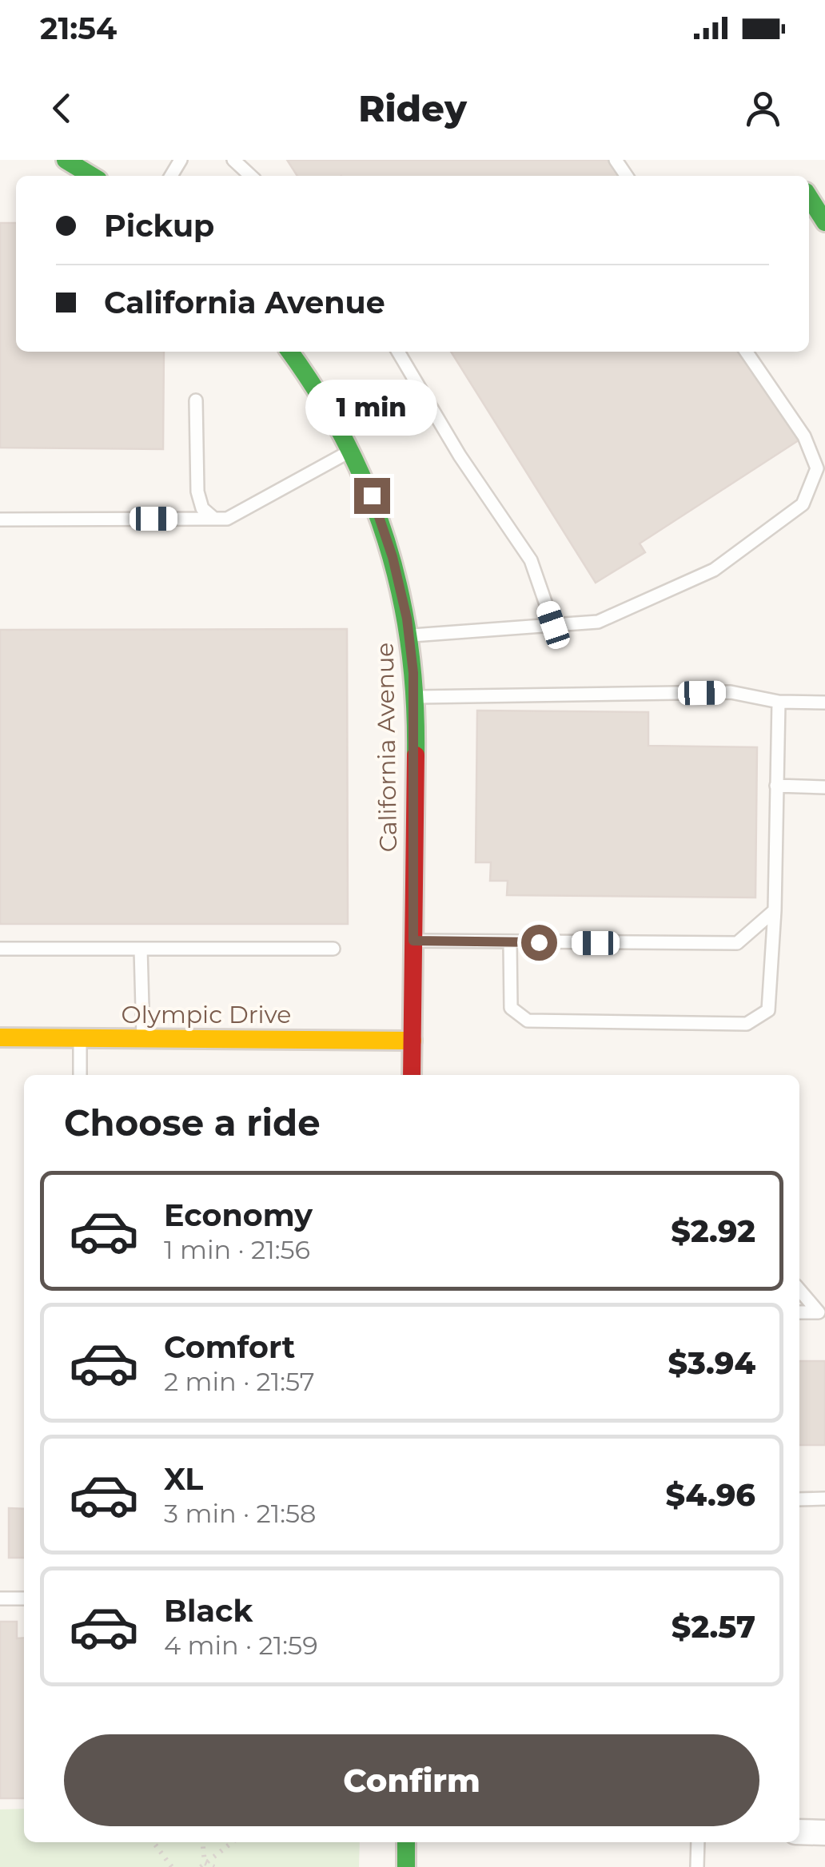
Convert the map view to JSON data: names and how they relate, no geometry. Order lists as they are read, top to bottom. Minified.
{"streets":{"main road":["California Avenue","Olympic Drive"]},"crossings":[["California Avenue","Olympic Drive"]],"page":{"status":"21:54","header":"Ridey","banner":["Pickup","California Avenue"],"bubble":"1 min","heading":"Choose a ride","list":[{"name":"Economy","note":"1 min · 21:56","value":"$2.92"},{"name":"Comfort","note":"2 min · 21:57","value":"$3.94"},{"name":"XL","note":"3 min · 21:58","value":"$4.96"},{"name":"Black","note":"4 min · 21:59","value":"$2.57"}],"buttons":"Confirm"}}
